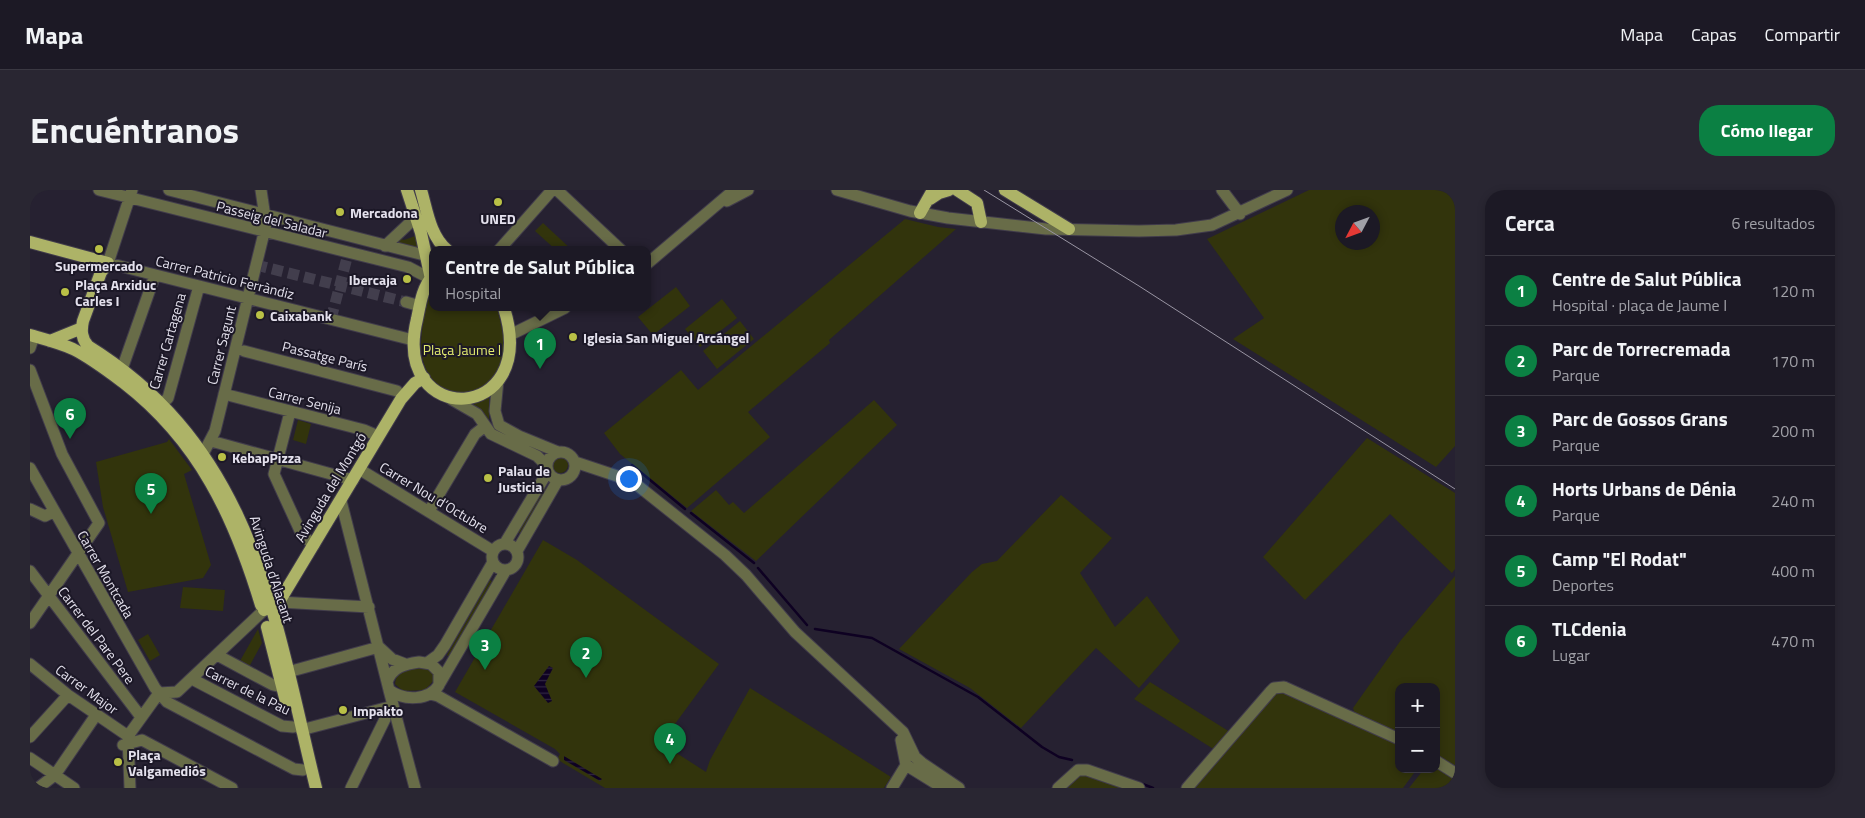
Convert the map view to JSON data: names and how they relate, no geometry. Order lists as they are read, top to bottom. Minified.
{"streets":{"main road":["Carrer Patricio Ferràndiz","Avinguda del Montgó","Avinguda d'Alacant"],"street":["Passeig del Saladar","Carrer Cartagena","Carrer Sagunt","Passatge París","Carrer Senija","Carrer Nou d’Octubre","Carrer Montcada","Carrer del Pare Pere","Carrer Major","Carrer de la Pau"]},"crossings":[["Passeig del Saladar","Carrer Sagunt"],["Carrer Patricio Ferràndiz","Carrer Cartagena"],["Carrer Patricio Ferràndiz","Carrer Sagunt"],["Carrer Cartagena","Avinguda d'Alacant"],["Carrer Sagunt","Carrer Senija"],["Carrer Sagunt","Carrer Nou d’Octubre"],["Carrer Sagunt","Avinguda d'Alacant"],["Carrer Senija","Avinguda del Montgó"],["Avinguda del Montgó","Carrer Nou d’Octubre"],["Avinguda del Montgó","Avinguda d'Alacant"],["Avinguda d'Alacant","Carrer Montcada"],["Avinguda d'Alacant","Carrer de la Pau"]],"parks":["Plaça Jaume I"],"places":["UNED","Mercadona","Supermercado","Ibercaja","Plaça Arxiduc Carles I","Caixabank","Iglesia San Miguel Arcángel","KebapPizza","Palau de Justicia","Impakto","Plaça Valgamediós"],"north":"bottom left","page":{"header":"Mapa","nav":["Mapa","Capas","Compartir"],"title":"Encuéntranos","buttons":"Cómo llegar","heading":["Cerca","6 resultados"],"popup":["Centre de Salut Pública","Hospital"],"list":[{"mark":"1","name":"Centre de Salut Pública","note":"Hospital · plaça de Jaume I","value":"120 m"},{"mark":"2","name":"Parc de Torrecremada","note":"Parque","value":"170 m"},{"mark":"3","name":"Parc de Gossos Grans","note":"Parque","value":"200 m"},{"mark":"4","name":"Horts Urbans de Dénia","note":"Parque","value":"240 m"},{"mark":"5","name":"Camp \"El Rodat\"","note":"Deportes","value":"400 m"},{"mark":"6","name":"TLCdenia","note":"Lugar","value":"470 m"}],"pins":["1","6","5","3","2","4"],"map_buttons":["+","−"]}}
